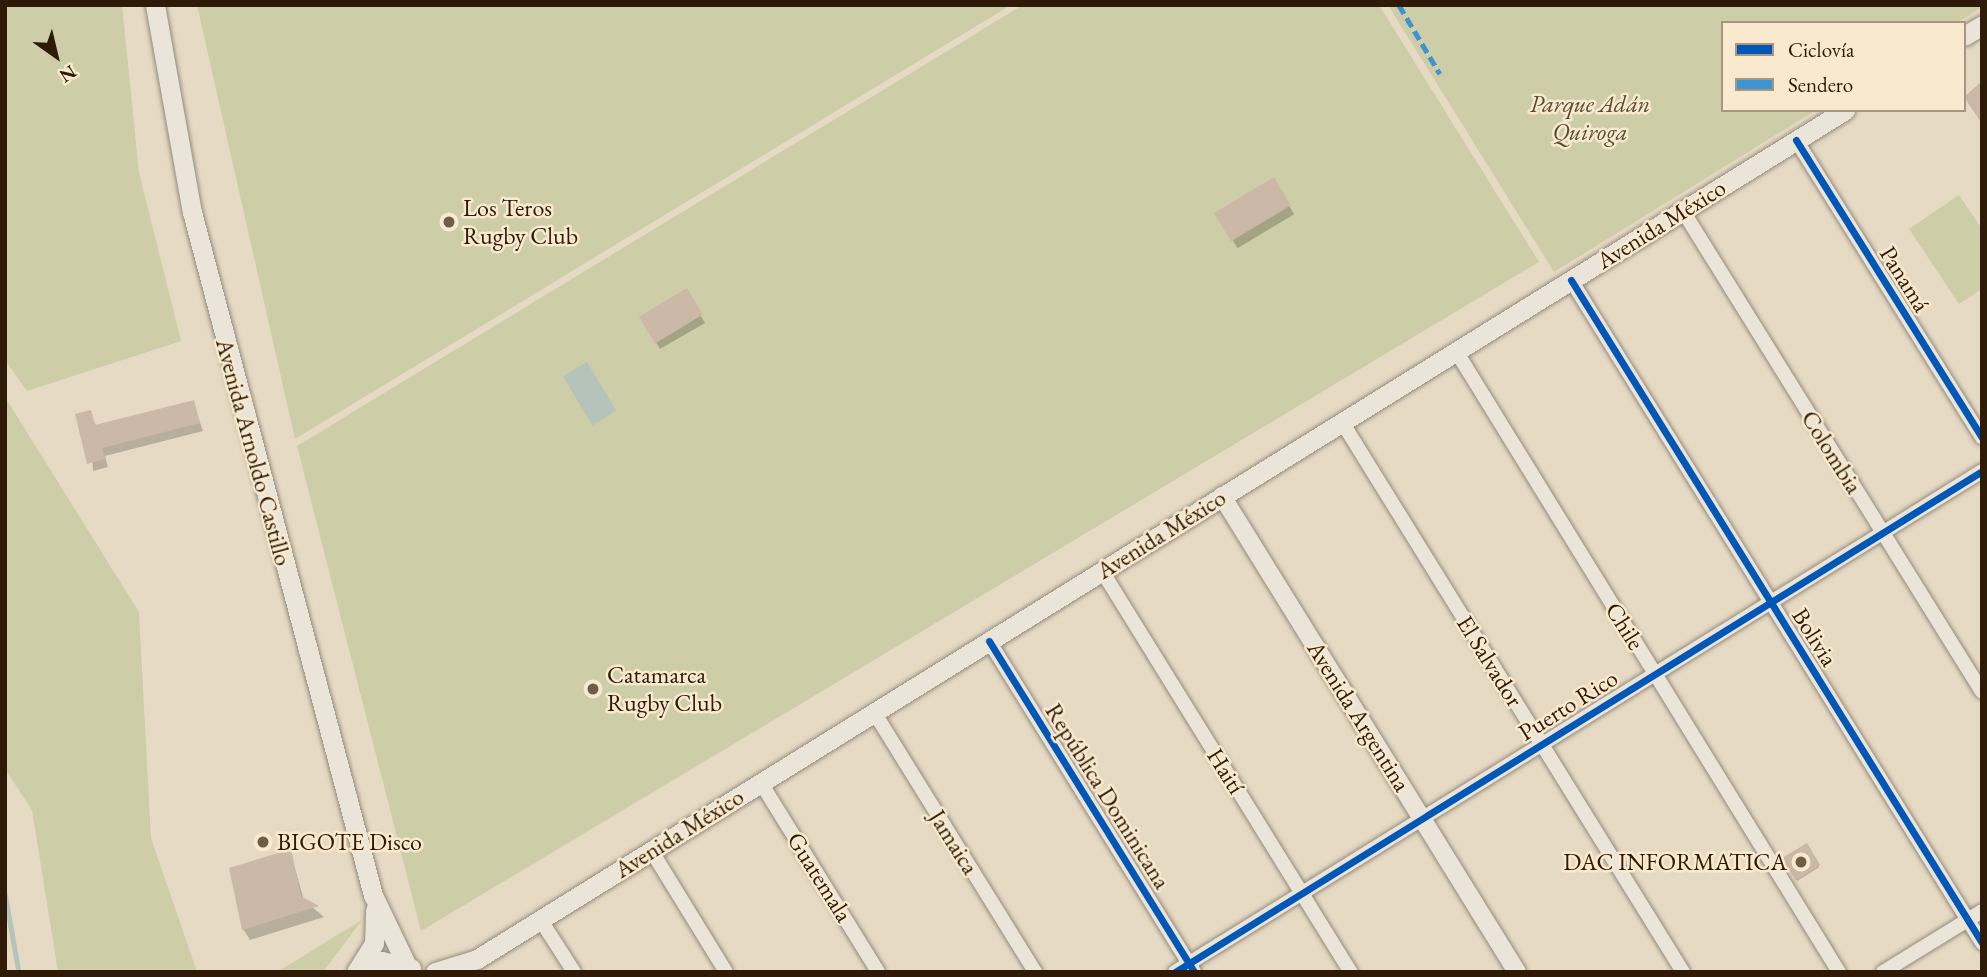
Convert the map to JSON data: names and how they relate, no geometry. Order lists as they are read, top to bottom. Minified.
{"streets":{"main road":["Avenida México","Avenida Arnoldo Castillo"],"street":["Panamá","Colombia","Chile","Bolivia","El Salvador","Puerto Rico","Avenida Argentina","Haití","República Dominicana","Jamaica","Guatemala"]},"crossings":[["Avenida México","Panamá"],["Avenida México","Colombia"],["Avenida México","Chile"],["Avenida México","Bolivia"],["Avenida México","El Salvador"],["Avenida México","Avenida Argentina"],["Avenida México","Haití"],["Avenida México","República Dominicana"],["Avenida México","Jamaica"],["Avenida México","Guatemala"],["Colombia","Puerto Rico"],["Chile","Puerto Rico"],["Bolivia","Puerto Rico"],["El Salvador","Puerto Rico"],["Puerto Rico","Avenida Argentina"],["Puerto Rico","Haití"],["Puerto Rico","República Dominicana"]],"parks":["Parque Adán Quiroga"],"places":["Los Teros Rugby Club","Catamarca Rugby Club","BIGOTE Disco","DAC INFORMATICA"],"legend":["Ciclovía","Sendero"],"north":"bottom right"}
